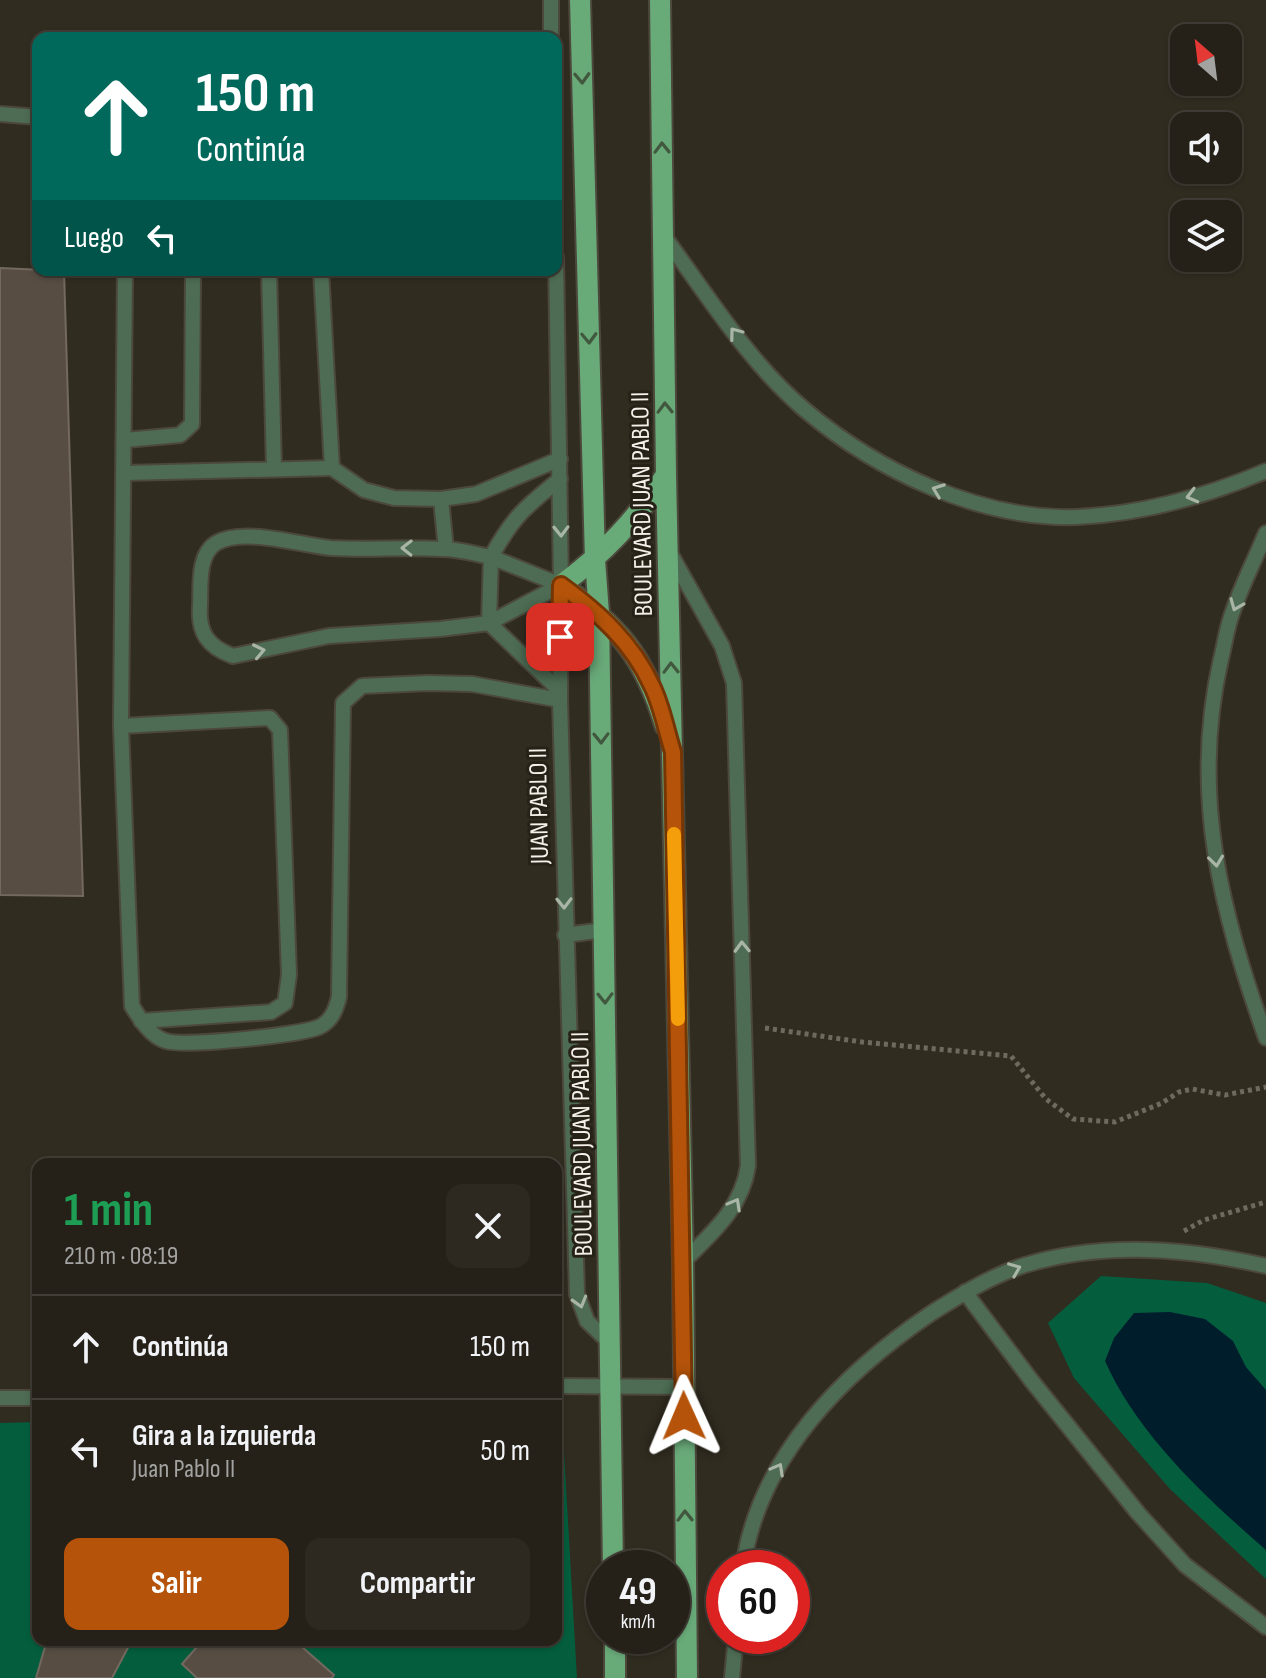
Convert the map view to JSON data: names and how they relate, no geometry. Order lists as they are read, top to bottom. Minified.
{"streets":{"main road":["BOULEVARD JUAN PABLO II"],"lane":["JUAN PABLO II"]},"crossings":[["BOULEVARD JUAN PABLO II","JUAN PABLO II"]],"one_way":["JUAN PABLO II"],"north":"top left","page":{"turn":["150 m","Continúa"],"then":"Luego","heading":["1 min","210 m · 08:19"],"list":[{"name":"Continúa","value":"150 m"},{"name":"Gira a la izquierda","note":"Juan Pablo II","value":"50 m"}],"buttons":["Salir","Compartir"],"speed":"49 km/h","limit":"60"}}
